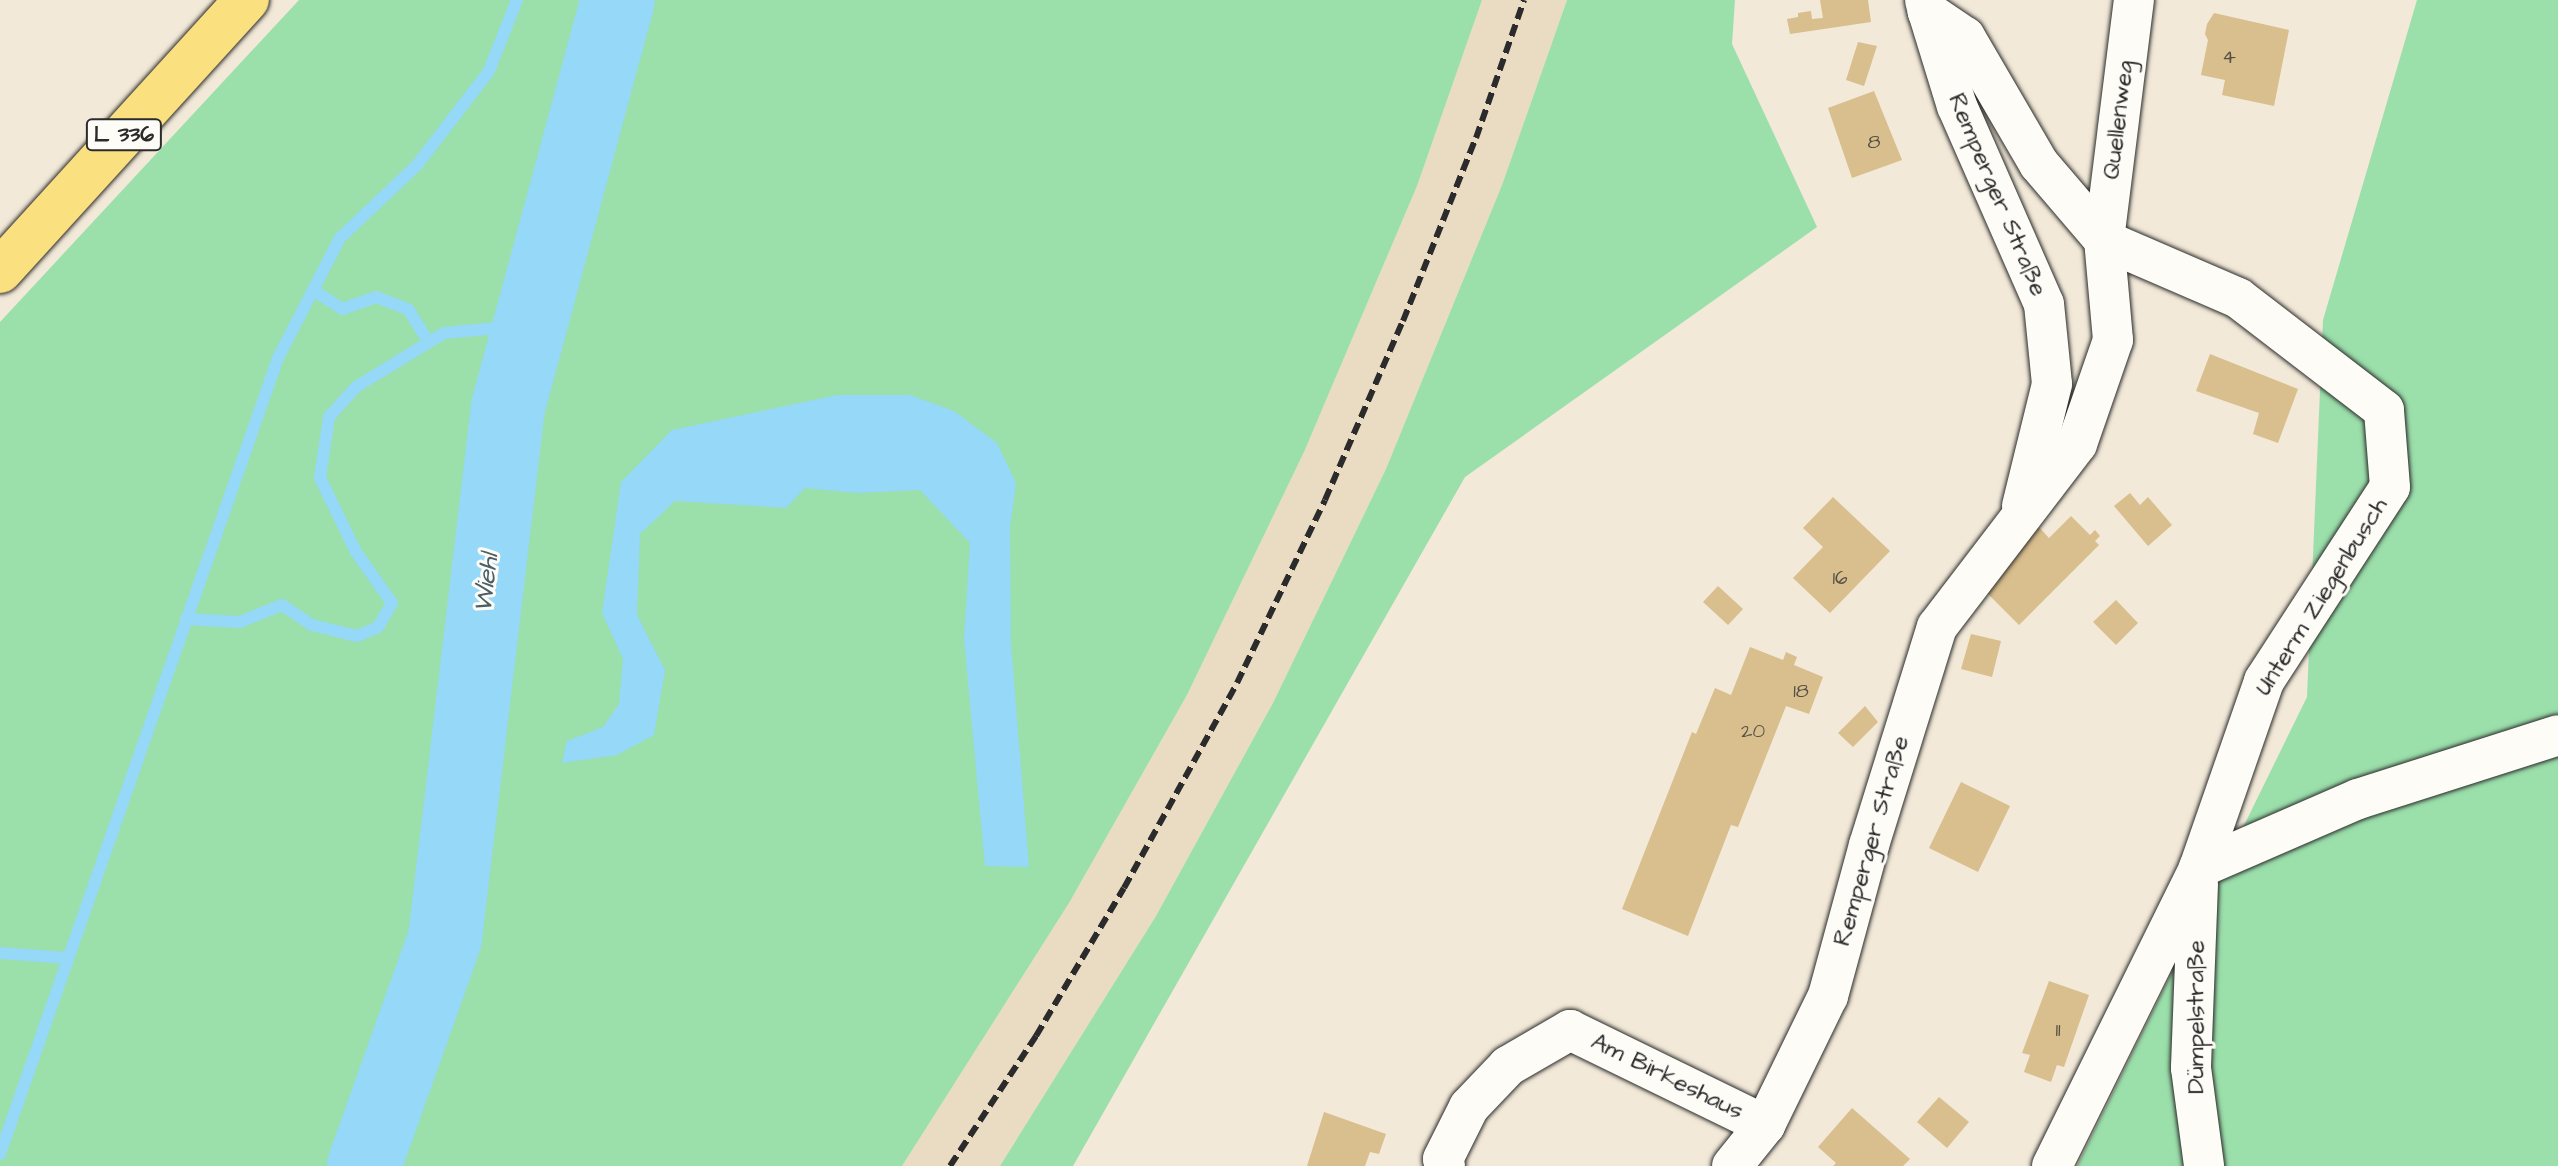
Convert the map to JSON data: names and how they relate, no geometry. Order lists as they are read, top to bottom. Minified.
{"streets":{"main road":["L 336"],"street":["Quellenweg","Remperger Straße","Unterm Ziegenbusch","Dümpelstraße","Am Birkeshaus"]},"crossings":[["Quellenweg","Remperger Straße"],["Quellenweg","Unterm Ziegenbusch"],["Remperger Straße","Unterm Ziegenbusch"],["Remperger Straße","Am Birkeshaus"],["Unterm Ziegenbusch","Dümpelstraße"]],"water":["Wiehl"],"house_numbers":["4","8","16","18","20","11"]}
